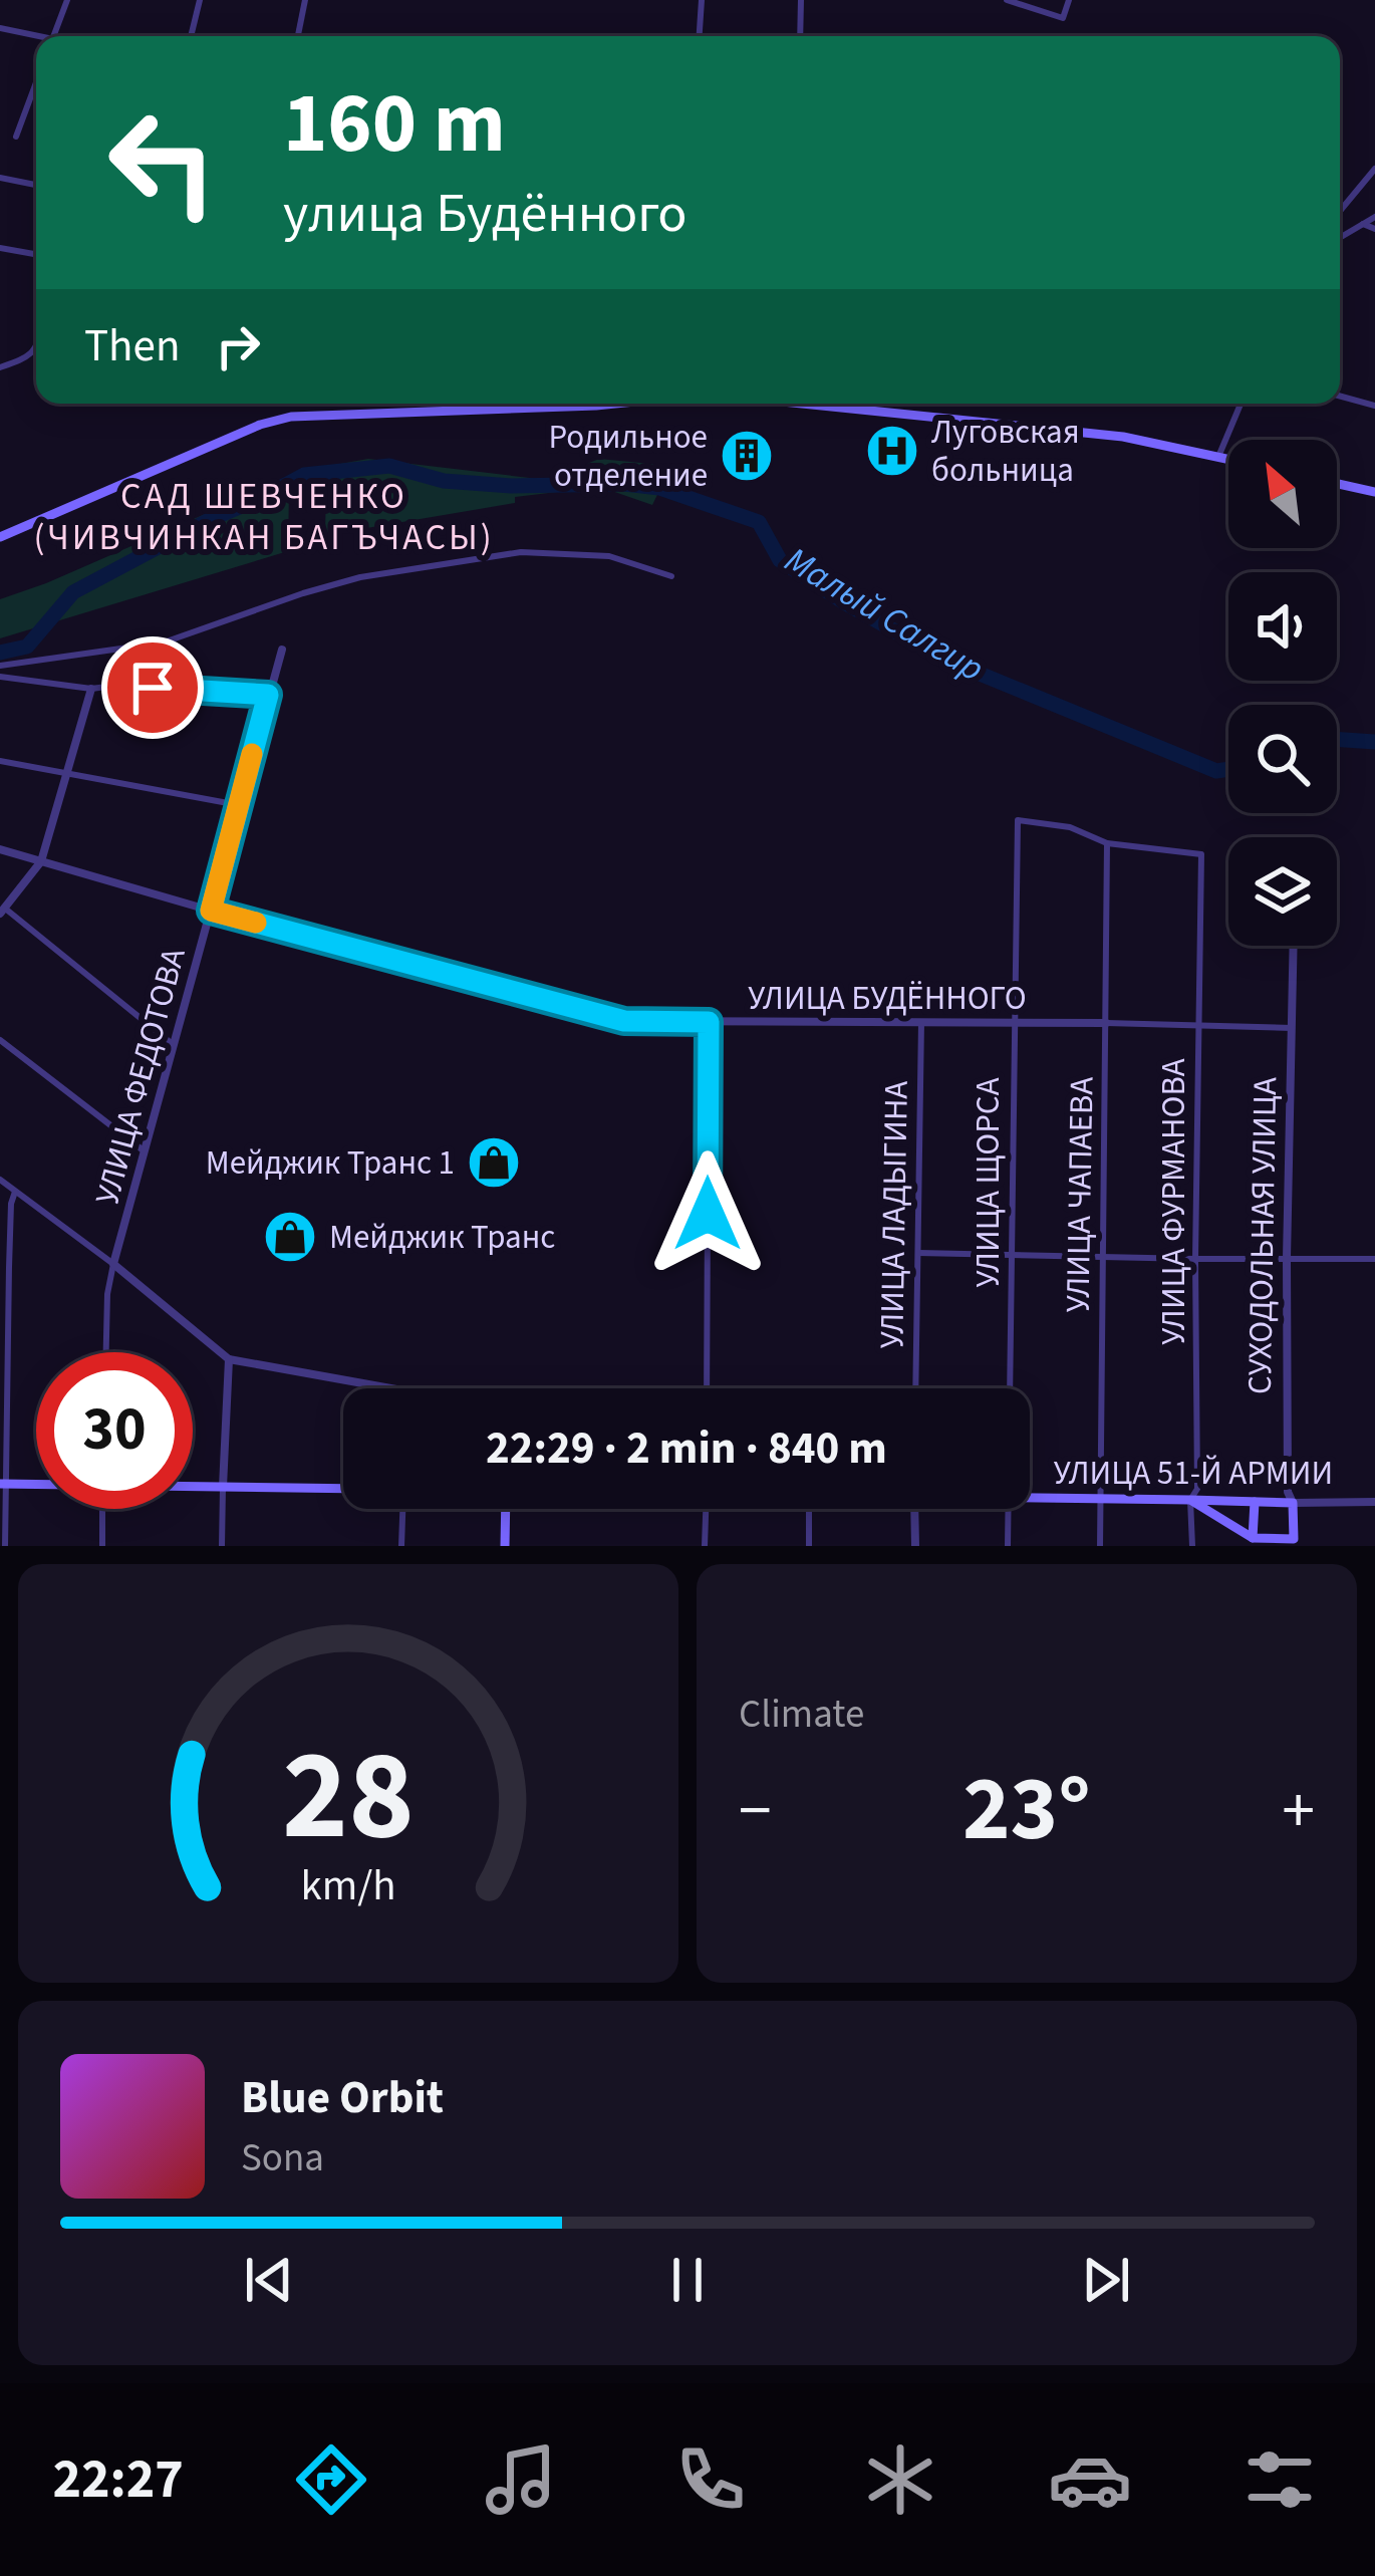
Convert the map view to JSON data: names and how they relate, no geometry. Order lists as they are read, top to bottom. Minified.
{"streets":{"main road":["СУХОДОЛЬНАЯ УЛИЦА","УЛИЦА 51-Й АРМИИ"],"street":["УЛИЦА БУДЁННОГО","УЛИЦА ФЕДОТОВА","УЛИЦА ЩОРСА","УЛИЦА ЧАПАЕВА","УЛИЦА ФУРМАНОВА","УЛИЦА ЛАДЫГИНА"]},"crossings":[["УЛИЦА БУДЁННОГО","УЛИЦА ФЕДОТОВА"],["УЛИЦА БУДЁННОГО","УЛИЦА ЩОРСА"],["УЛИЦА БУДЁННОГО","УЛИЦА ЧАПАЕВА"],["УЛИЦА БУДЁННОГО","УЛИЦА ФУРМАНОВА"],["УЛИЦА БУДЁННОГО","УЛИЦА ЛАДЫГИНА"],["УЛИЦА БУДЁННОГО","СУХОДОЛЬНАЯ УЛИЦА"],["УЛИЦА ЩОРСА","УЛИЦА ЧАПАЕВА"],["УЛИЦА ЩОРСА","УЛИЦА ФУРМАНОВА"],["УЛИЦА ЧАПАЕВА","УЛИЦА ФУРМАНОВА"],["УЛИЦА ЧАПАЕВА","УЛИЦА 51-Й АРМИИ"],["УЛИЦА ФУРМАНОВА","УЛИЦА 51-Й АРМИИ"],["СУХОДОЛЬНАЯ УЛИЦА","УЛИЦА 51-Й АРМИИ"]],"districts":["САД ШЕВЧЕНКО (ЧИВЧИНКАН БАГЪЧАСЫ)"],"water":["Малый Салгир"],"places":{"hospital":["Луговская больница"],"building":["Родильное отделение"],"shop":["Мейджик Транс 1","Мейджик Транс"]},"north":"top left","page":{"turn":["160 m","улица Будённого"],"then":"Then","limit":"30","trip":"22:29 · 2 min · 840 m","tile":"Climate","heat":["−","23°","+"],"song":["Blue Orbit","Sona"],"tabs":"22:27","gauge":["28","km/h"]}}
